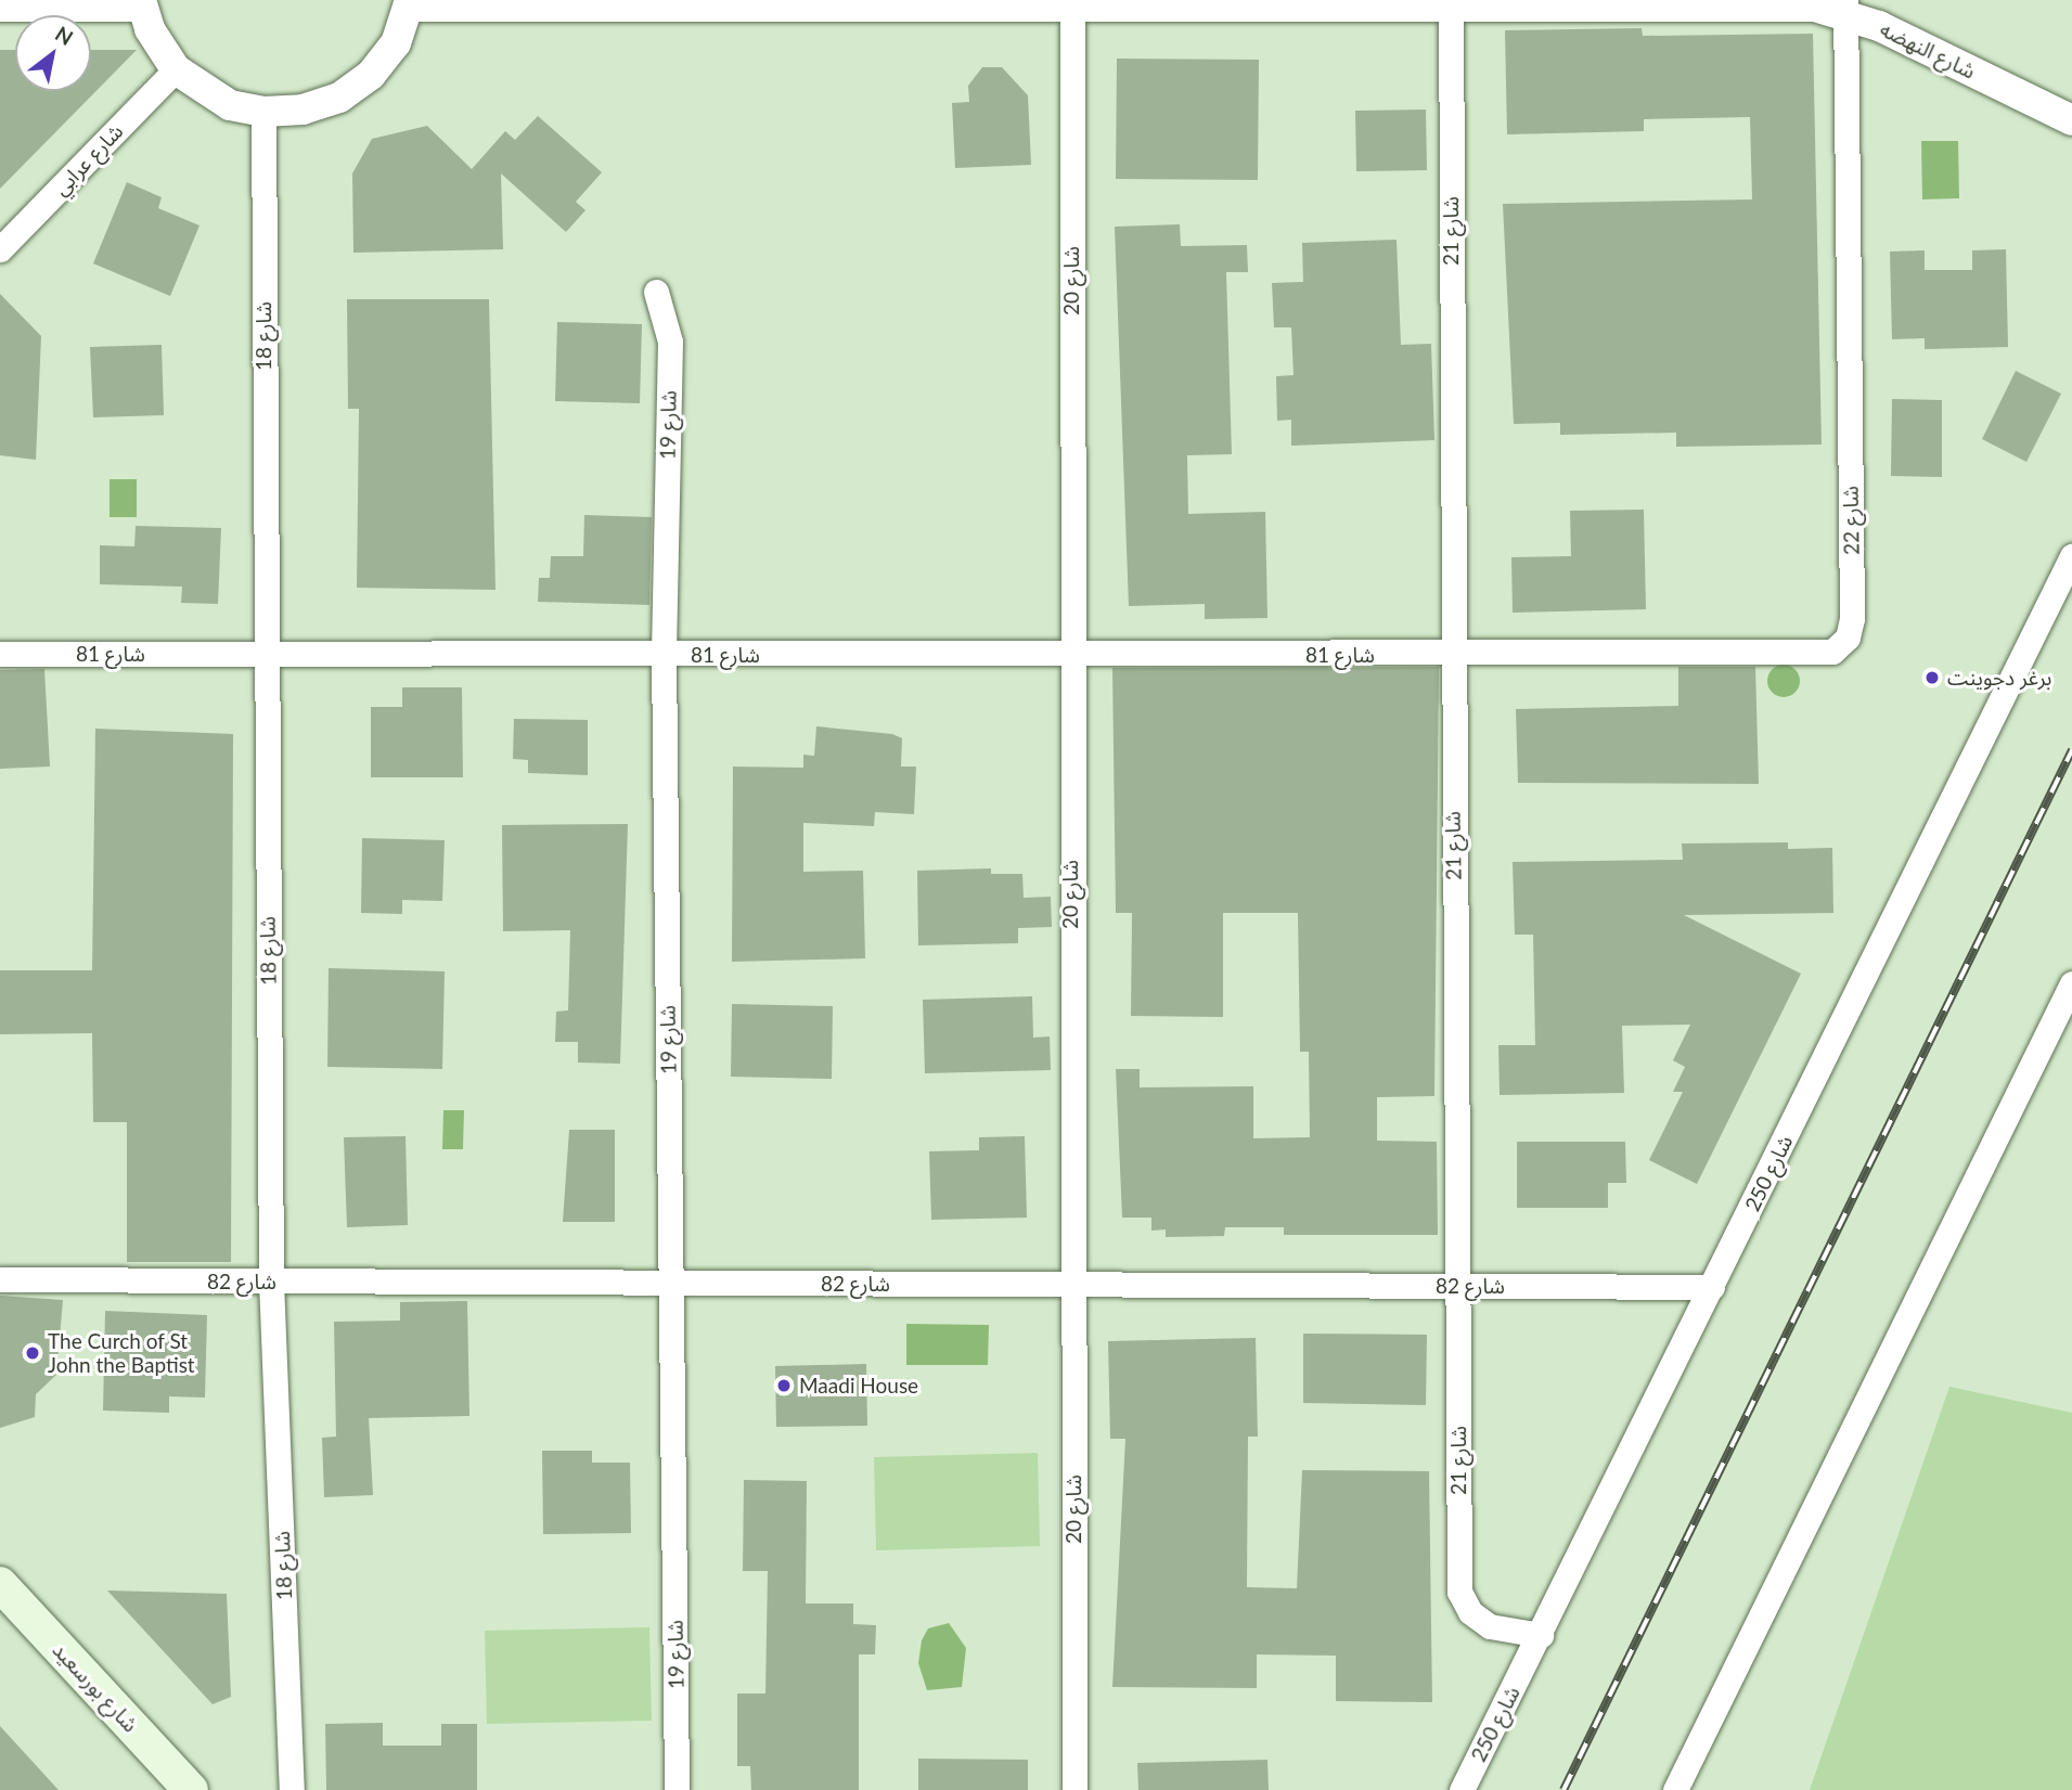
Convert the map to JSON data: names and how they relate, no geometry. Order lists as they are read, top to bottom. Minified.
{"streets":{"main road":["شارع بورسعيد"],"street":["شارع النهضه","شارع عرابي","شارع 21","شارع 20","شارع 18","شارع 19","شارع 22","شارع 81","شارع 250","شارع 82"]},"crossings":[["شارع النهضه","شارع 21"],["شارع النهضه","شارع 20"],["شارع النهضه","شارع 22"],["شارع 21","شارع 22"],["شارع 21","شارع 81"],["شارع 21","شارع 250"],["شارع 21","شارع 82"],["شارع 20","شارع 81"],["شارع 20","شارع 82"],["شارع 18","شارع 81"],["شارع 18","شارع 82"],["شارع 19","شارع 81"],["شارع 19","شارع 82"],["شارع 22","شارع 81"],["شارع 250","شارع 82"]],"places":["برغر دجوينت","The Curch of St John the Baptist","Maadi House"],"north":"top right"}
